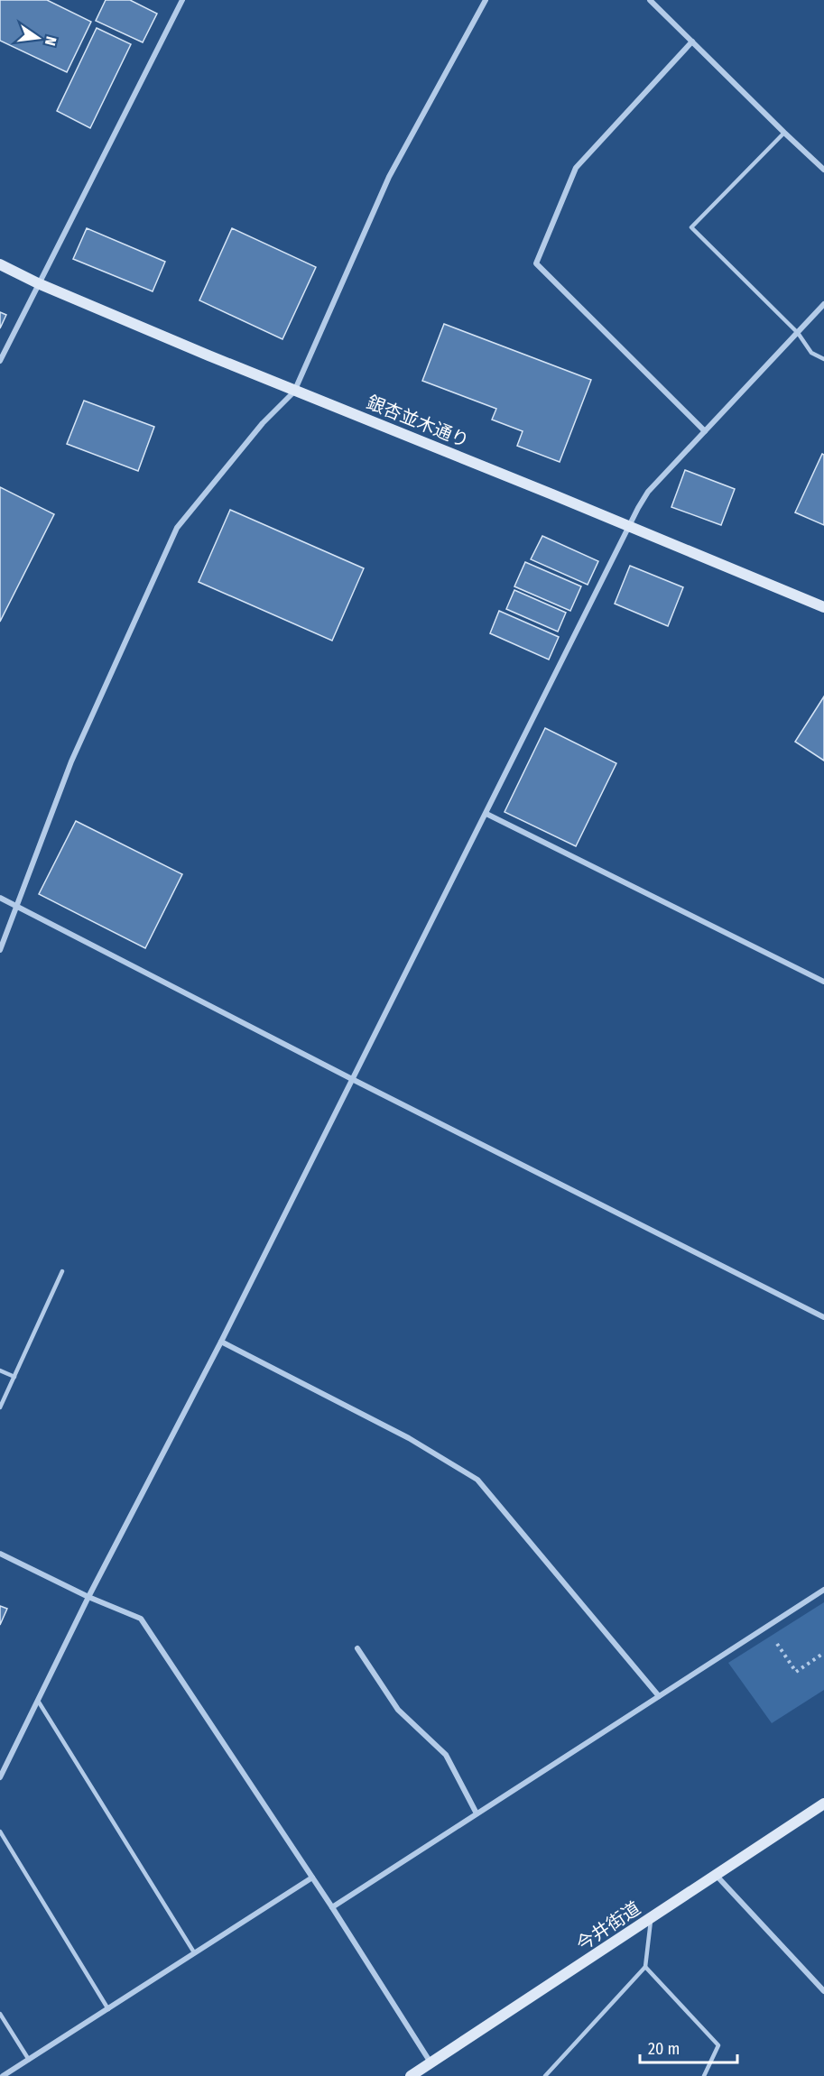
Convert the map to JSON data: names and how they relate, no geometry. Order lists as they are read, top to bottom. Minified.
{"streets":{"street":["銀杏並木通り","今井街道"]},"scale_bar":"20 m","north":"right"}
